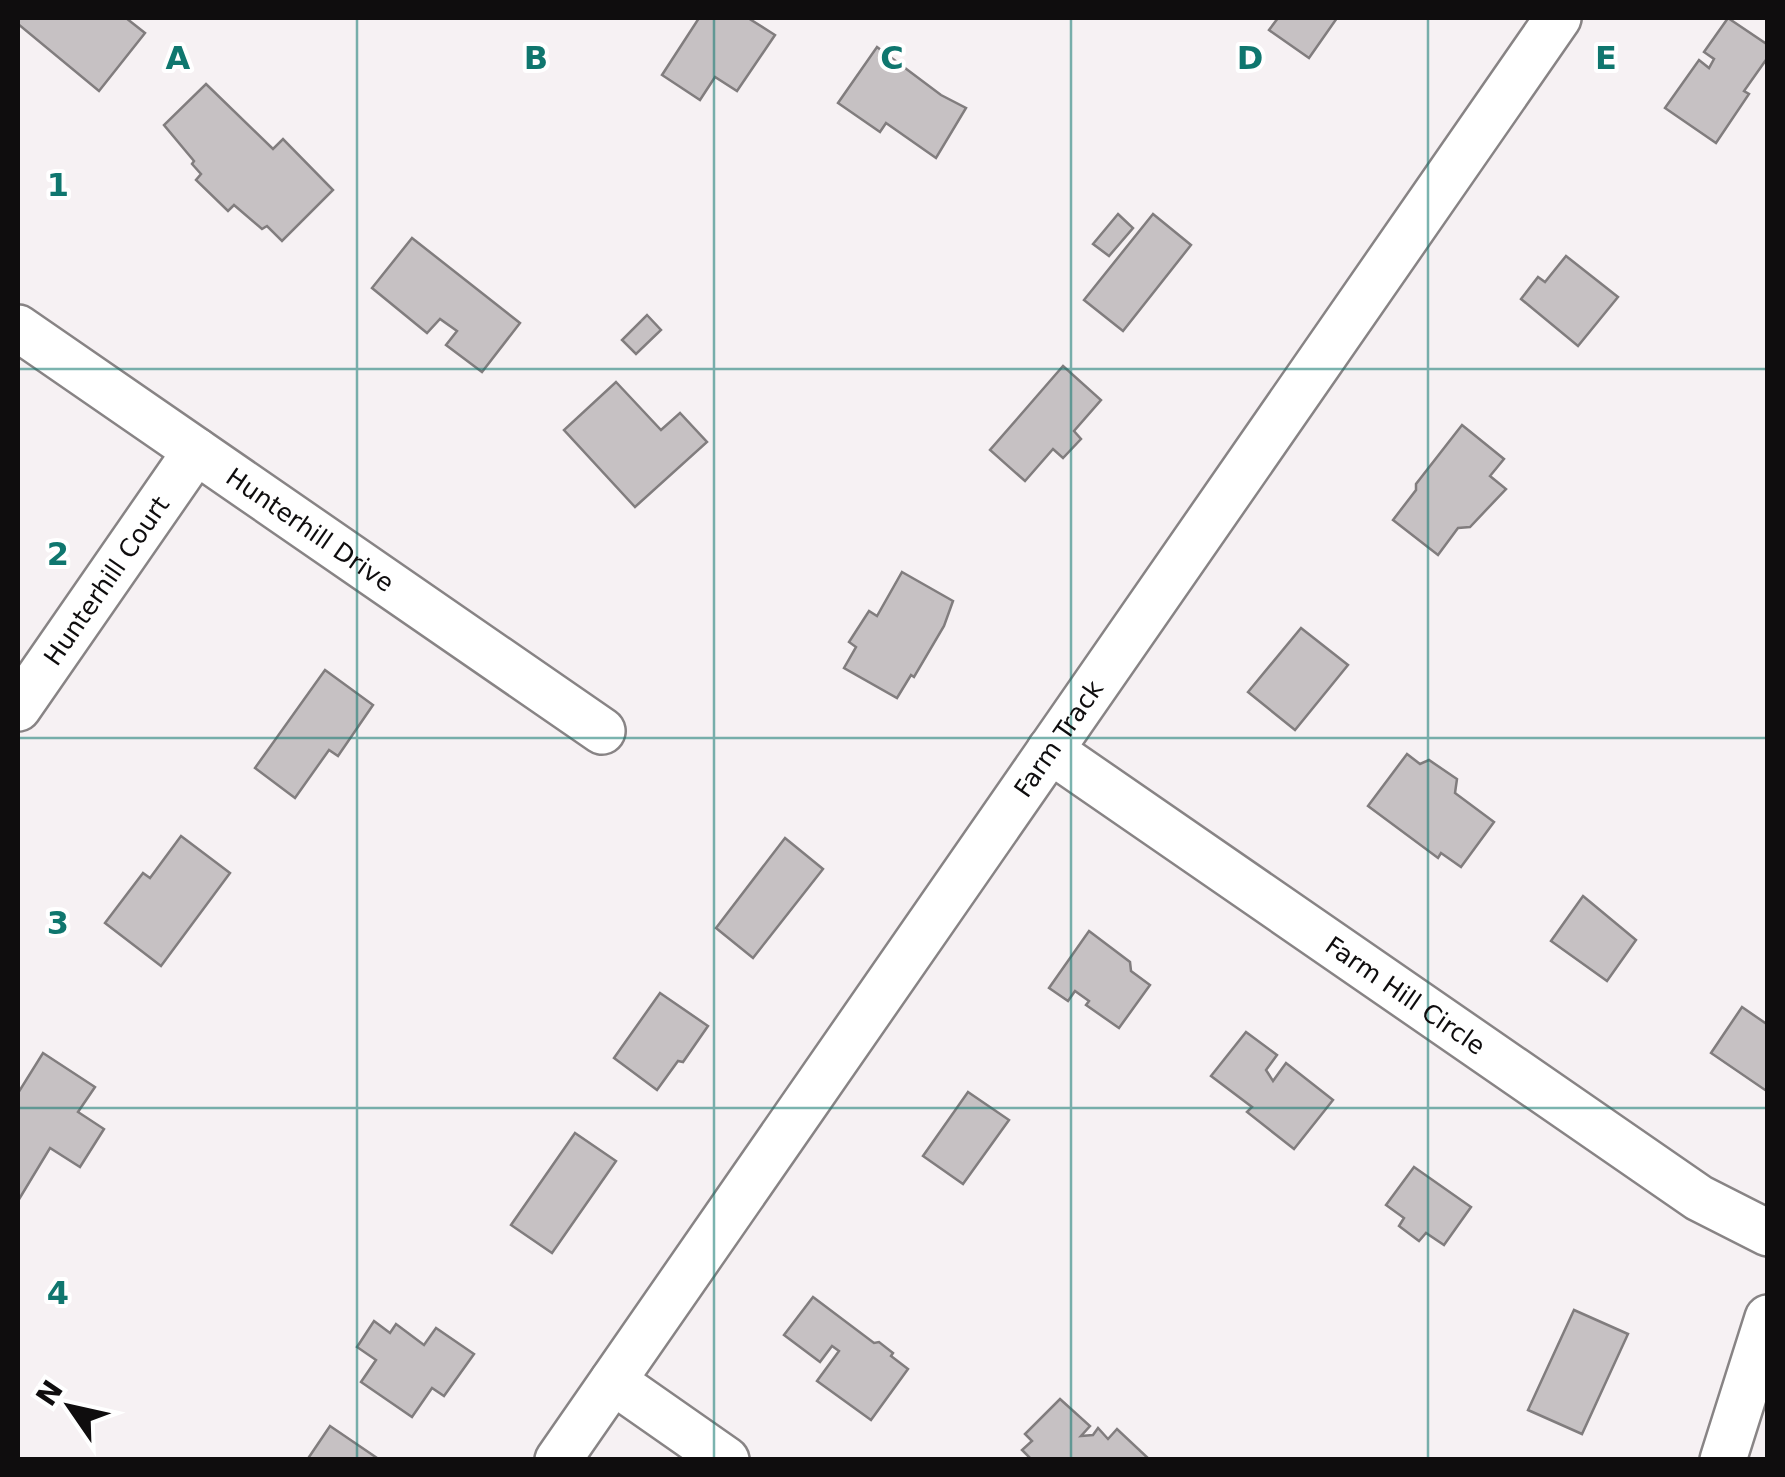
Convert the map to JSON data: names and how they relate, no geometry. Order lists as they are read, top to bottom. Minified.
{"streets":{"street":["Hunterhill Drive","Hunterhill Court","Farm Track","Farm Hill Circle"]},"crossings":[["Hunterhill Drive","Hunterhill Court"],["Farm Track","Farm Hill Circle"]],"north":"top left","grid":{"columns":["A","B","C","D","E"],"rows":["1","2","3","4"]}}
